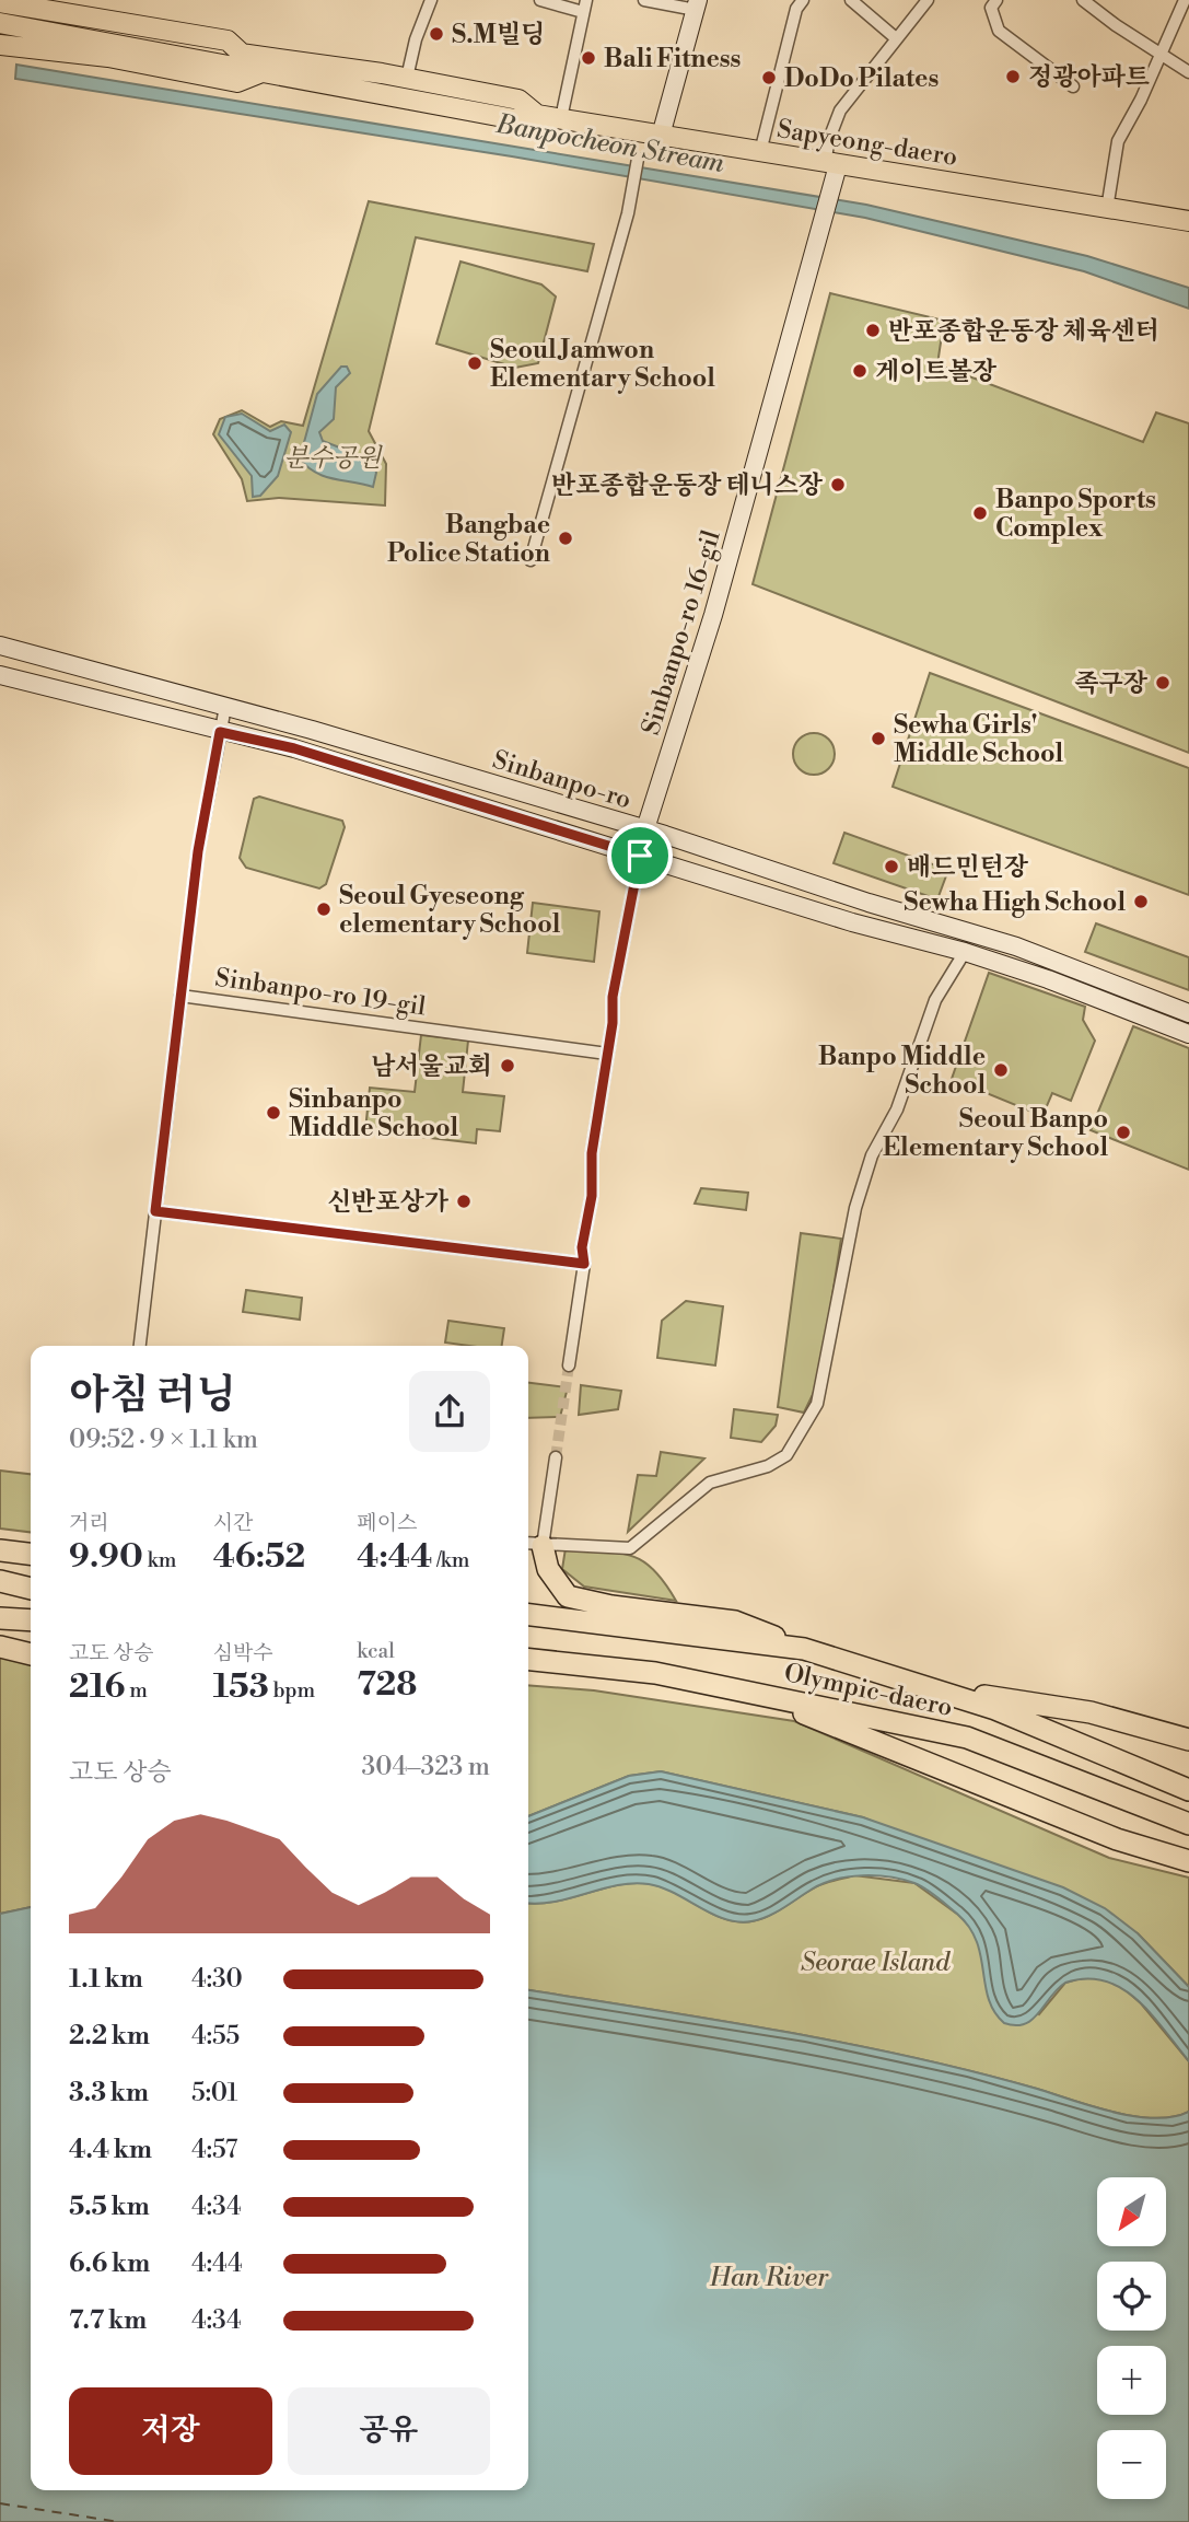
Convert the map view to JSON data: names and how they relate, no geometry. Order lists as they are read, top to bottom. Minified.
{"streets":{"highway":["Olympic-daero"],"main road":["Sapyeong-daero","Sinbanpo-ro 16-gil","Sinbanpo-ro"],"street":["Sinbanpo-ro 19-gil"]},"crossings":[["Sapyeong-daero","Sinbanpo-ro 16-gil"],["Sinbanpo-ro 16-gil","Sinbanpo-ro"],["Sinbanpo-ro","Sinbanpo-ro 19-gil"]],"water":["Banpocheon Stream","Han River"],"parks":["분수공원","Seorae Island"],"places":["S.M빌딩","Bali Fitness","정광아파트","DoDo Pilates","반포종합운동장 체육센터","Seoul Jamwon Elementary School","게이트볼장","반포종합운동장 테니스장","Banpo Sports Complex","Bangbae Police Station","족구장","Sewha Girls' Middle School","배드민턴장","Sewha High School","Seoul Gyeseong elementary School","남서울교회","Banpo Middle School","Sinbanpo Middle School","Seoul Banpo Elementary School","신반포상가"],"north":"bottom left","page":{"heading":["아침 러닝","09:52 · 9 × 1.1 km"],"stats":[["거리","9.90 km"],["시간","46:52"],["페이스","4:44 /km"],["고도 상승","216 m"],["심박수","153 bpm"],["kcal","728"]],"chart":["고도 상승","304–323 m"],"list":[{"name":"1.1 km","note":"4:30"},{"name":"2.2 km","note":"4:55"},{"name":"3.3 km","note":"5:01"},{"name":"4.4 km","note":"4:57"},{"name":"5.5 km","note":"4:34"},{"name":"6.6 km","note":"4:44"},{"name":"7.7 km","note":"4:34"}],"map_buttons":["+","−"],"buttons":["저장","공유"]}}
